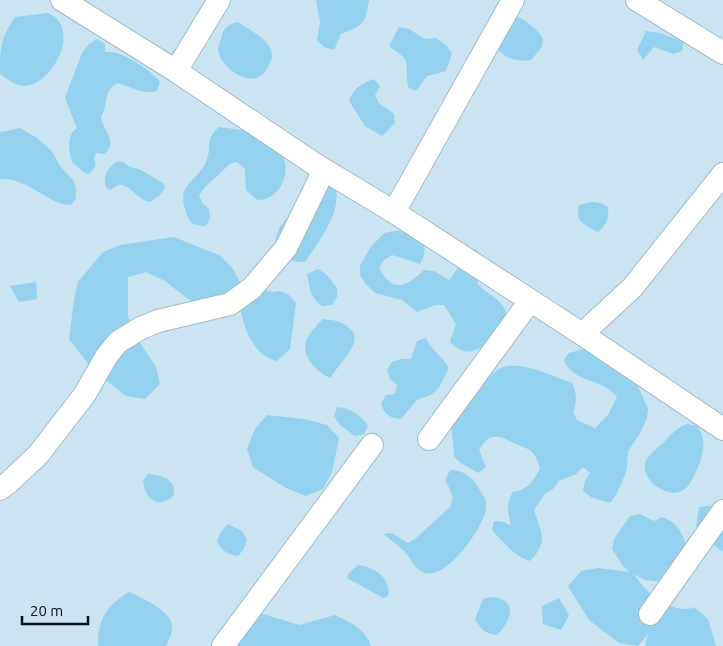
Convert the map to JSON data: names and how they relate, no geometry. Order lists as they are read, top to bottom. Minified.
{"scale_bar":"20 m"}
